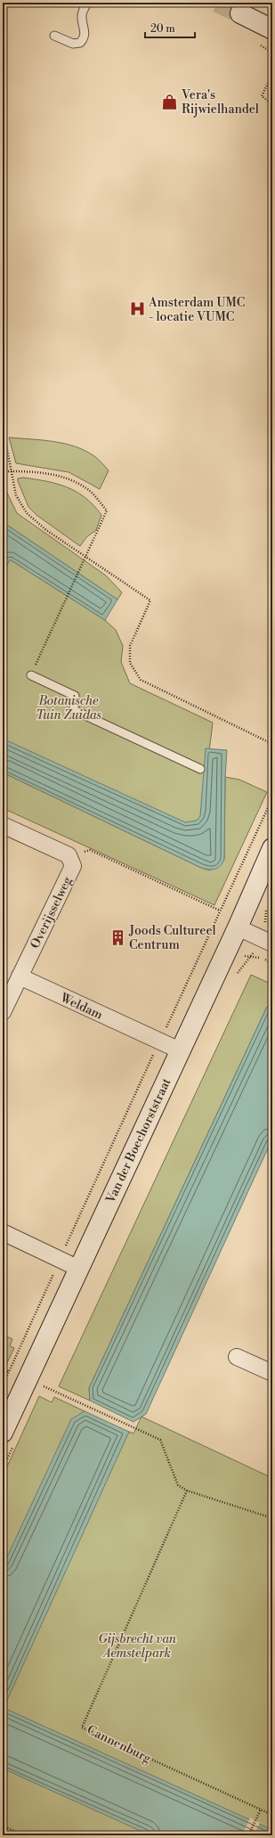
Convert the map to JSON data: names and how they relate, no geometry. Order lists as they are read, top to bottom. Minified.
{"streets":{"street":["Overijsselweg","Weldam","Van der Boechorststraat"],"path":["Cannenburg"]},"crossings":[["Overijsselweg","Weldam"],["Weldam","Van der Boechorststraat"]],"parks":["Botanische Tuin Zuidas","Gijsbrecht van Aemstelpark"],"places":{"shop":["Vera's Rijwielhandel"],"hospital":["Amsterdam UMC - locatie VUMC"],"building":["Joods Cultureel Centrum"]},"scale_bar":"20 m"}
